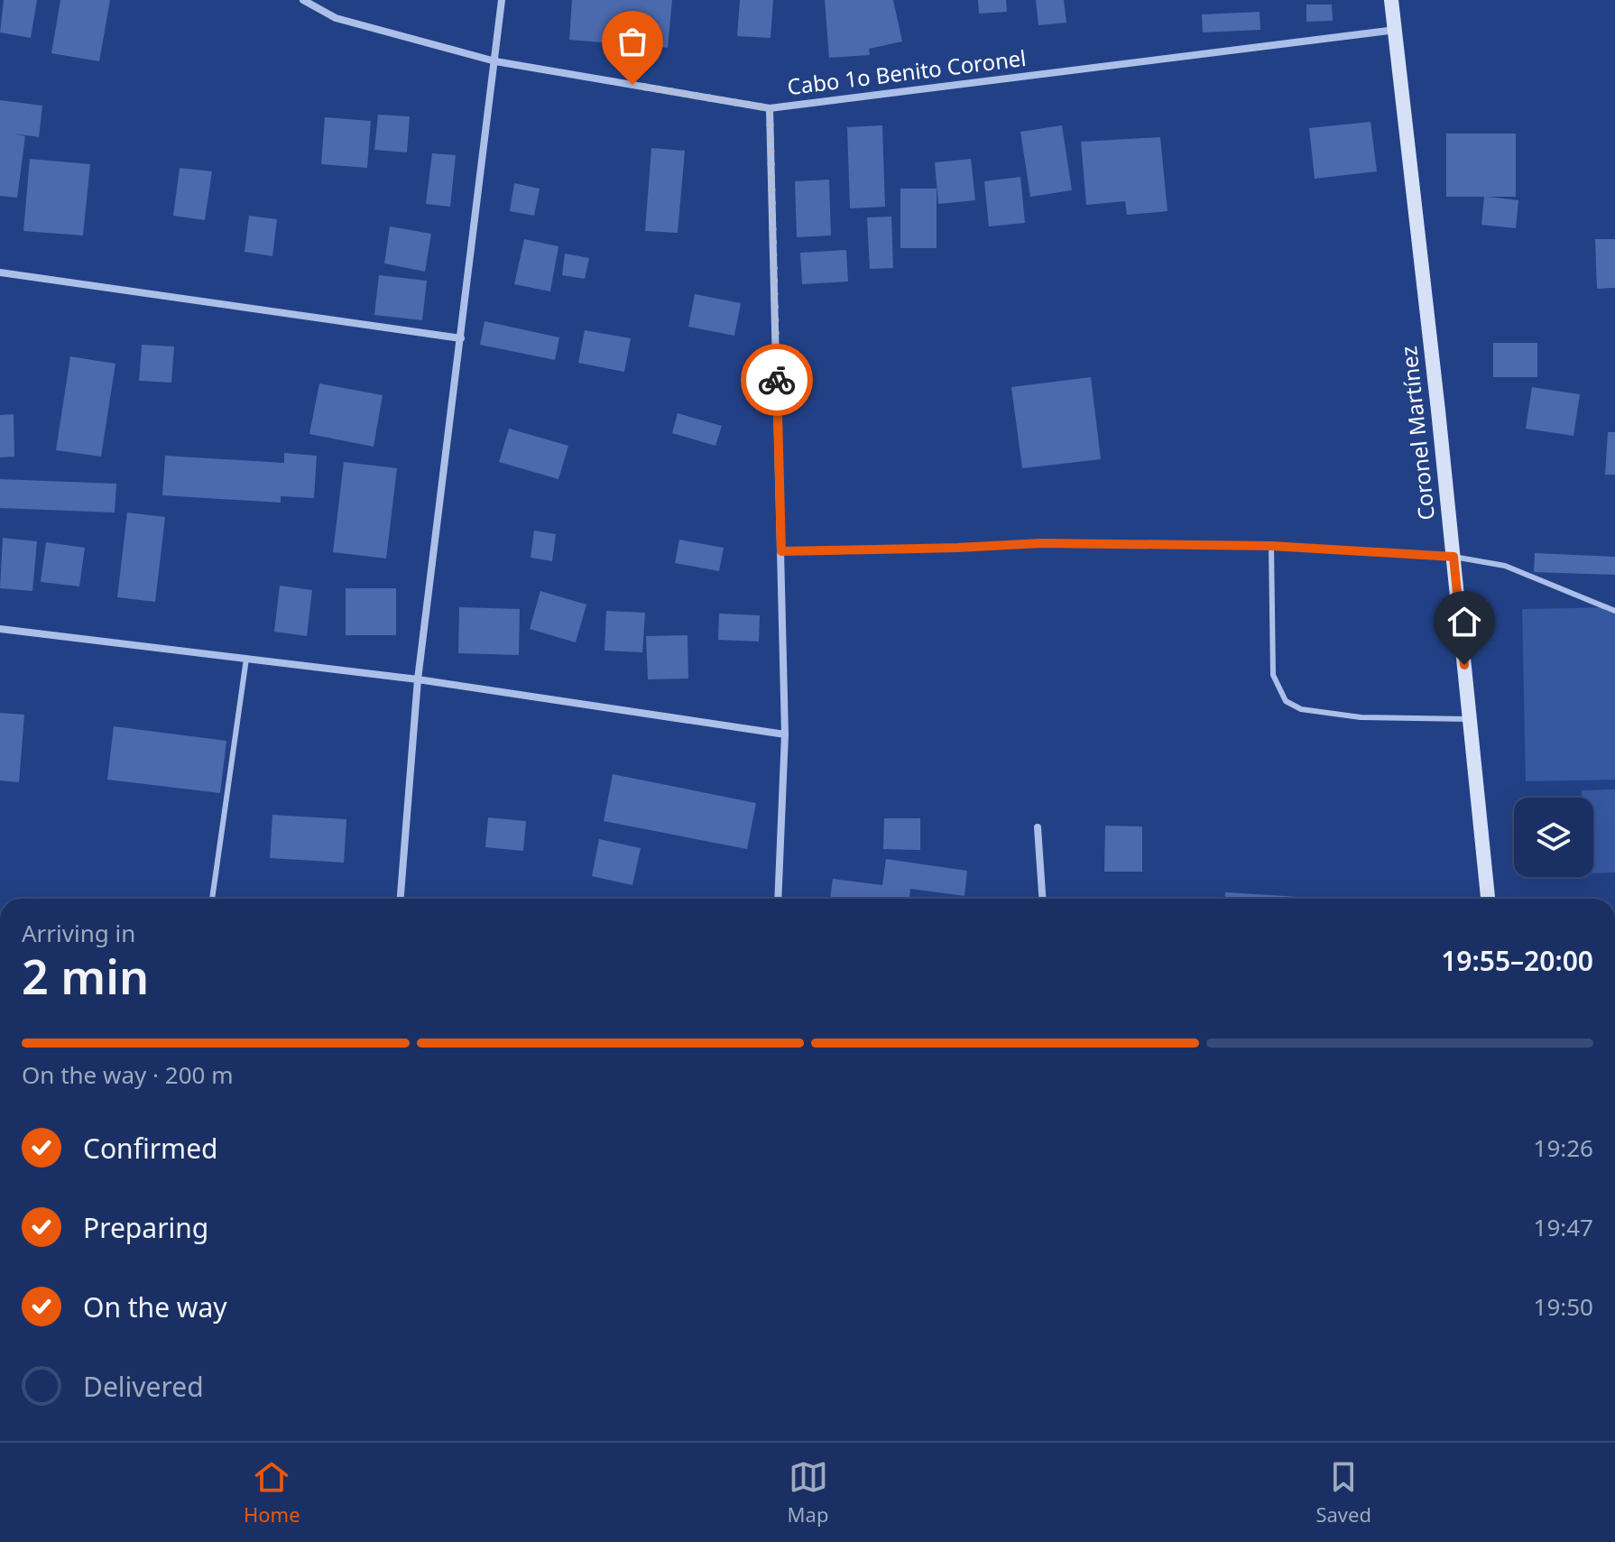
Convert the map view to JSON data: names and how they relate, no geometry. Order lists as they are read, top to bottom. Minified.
{"streets":{"main road":["Coronel Martínez"],"street":["Cabo 1o Benito Coronel"]},"crossings":[["Cabo 1o Benito Coronel","Coronel Martínez"]],"page":{"heading":["2 min","Arriving in","19:55–20:00"],"bar":"On the way · 200 m","list":[["Confirmed","19:26"],["Preparing","19:47"],["On the way","19:50"],"Delivered"],"tabs":["Home","Map","Saved"]}}
